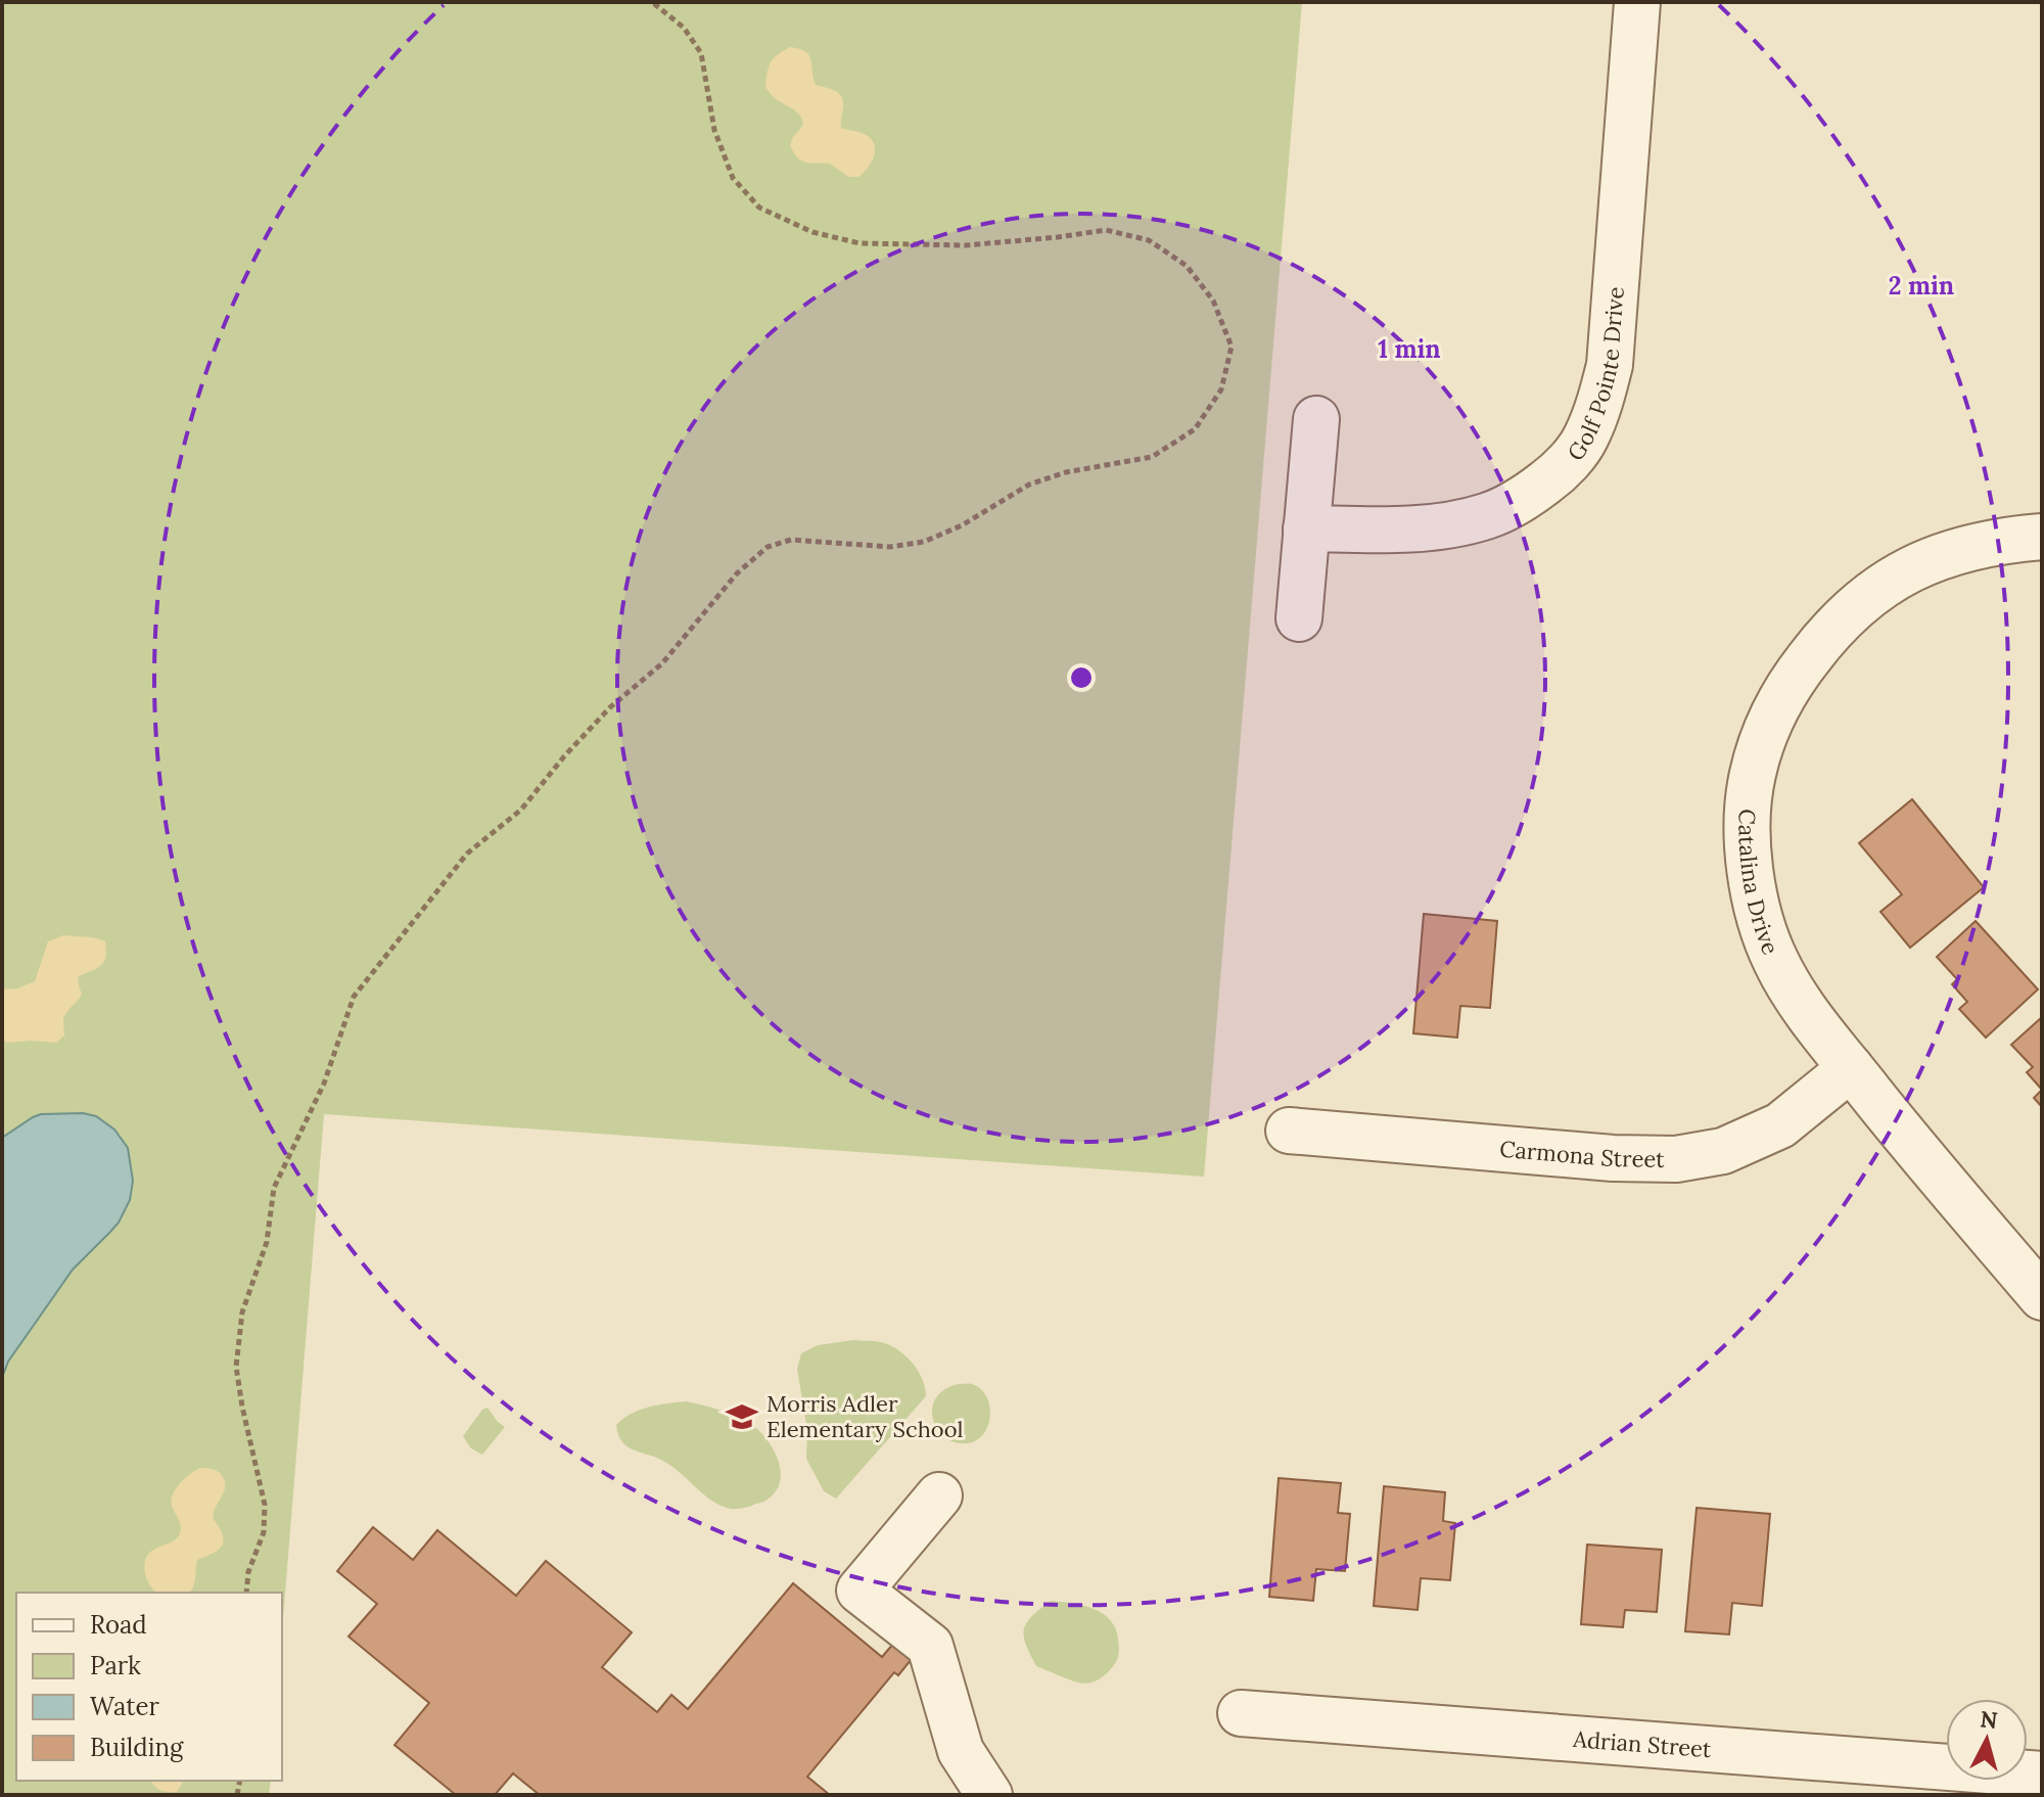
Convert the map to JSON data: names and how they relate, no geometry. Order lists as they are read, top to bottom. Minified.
{"streets":{"street":["Golf Pointe Drive","Catalina Drive","Carmona Street","Adrian Street"]},"crossings":[["Catalina Drive","Carmona Street"]],"places":{"school or university":["Morris Adler Elementary School"]},"legend":["Road","Park","Water","Building"],"north":"top","rings":["2 min","1 min"]}
